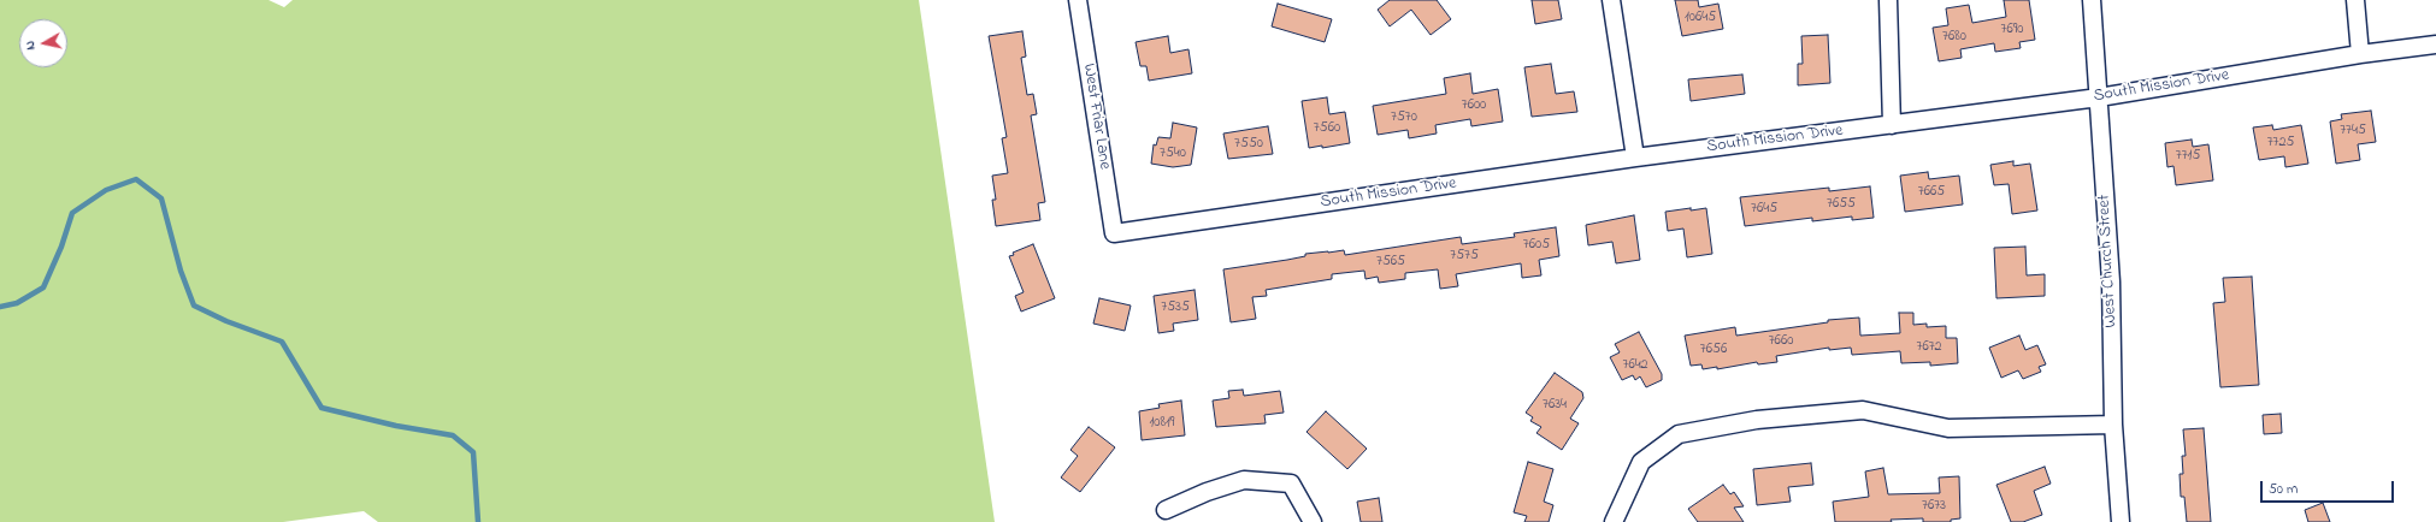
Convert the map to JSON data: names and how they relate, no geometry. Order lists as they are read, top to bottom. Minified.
{"streets":{"street":["South Mission Drive","West Friar Lane","West Church Street"]},"crossings":[["South Mission Drive","West Friar Lane"],["South Mission Drive","West Church Street"]],"house_numbers":["10645","7690","7680","7600","7570","7560","7745","7725","7550","7540","7715","7665","7655","7645","7605","7575","7565","7535","7660","7672","7656","7642","7634","10819","7673"],"scale_bar":"50 m","north":"left"}
